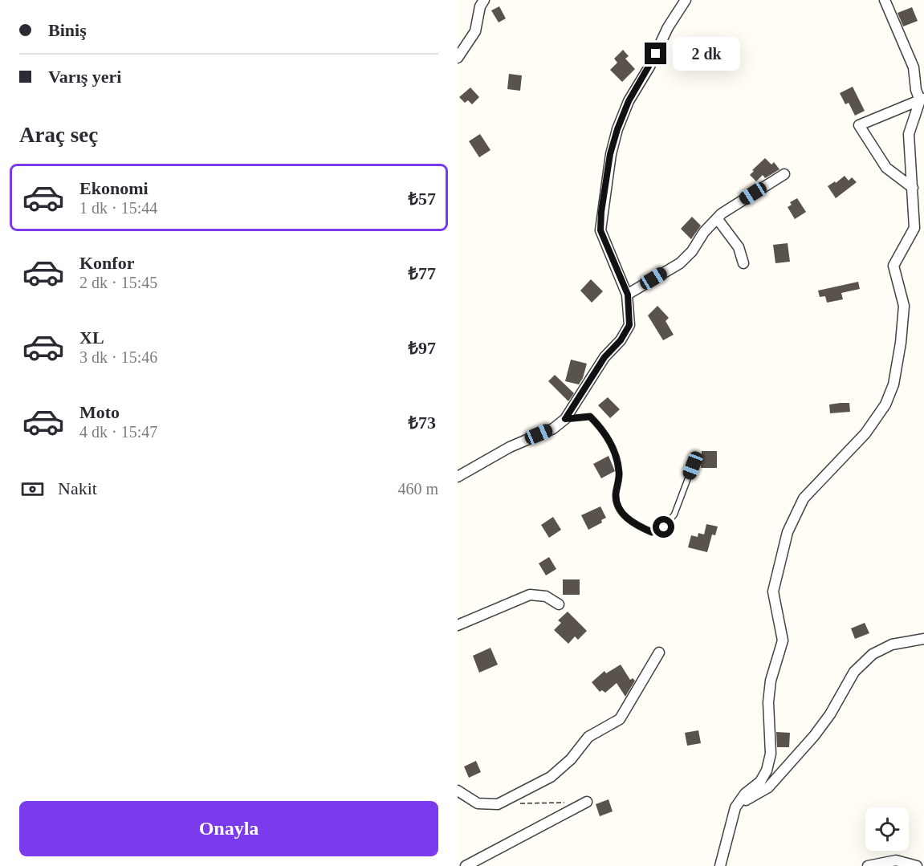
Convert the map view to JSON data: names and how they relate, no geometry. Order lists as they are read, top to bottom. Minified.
{"page":{"banner":["Biniş","Varış yeri"],"bubble":"2 dk","heading":"Araç seç","list":[{"name":"Ekonomi","note":"1 dk · 15:44","value":"₺57"},{"name":"Konfor","note":"2 dk · 15:45","value":"₺77"},{"name":"XL","note":"3 dk · 15:46","value":"₺97"},{"name":"Moto","note":"4 dk · 15:47","value":"₺73"}],"pay":["Nakit","460 m"],"buttons":"Onayla"}}
